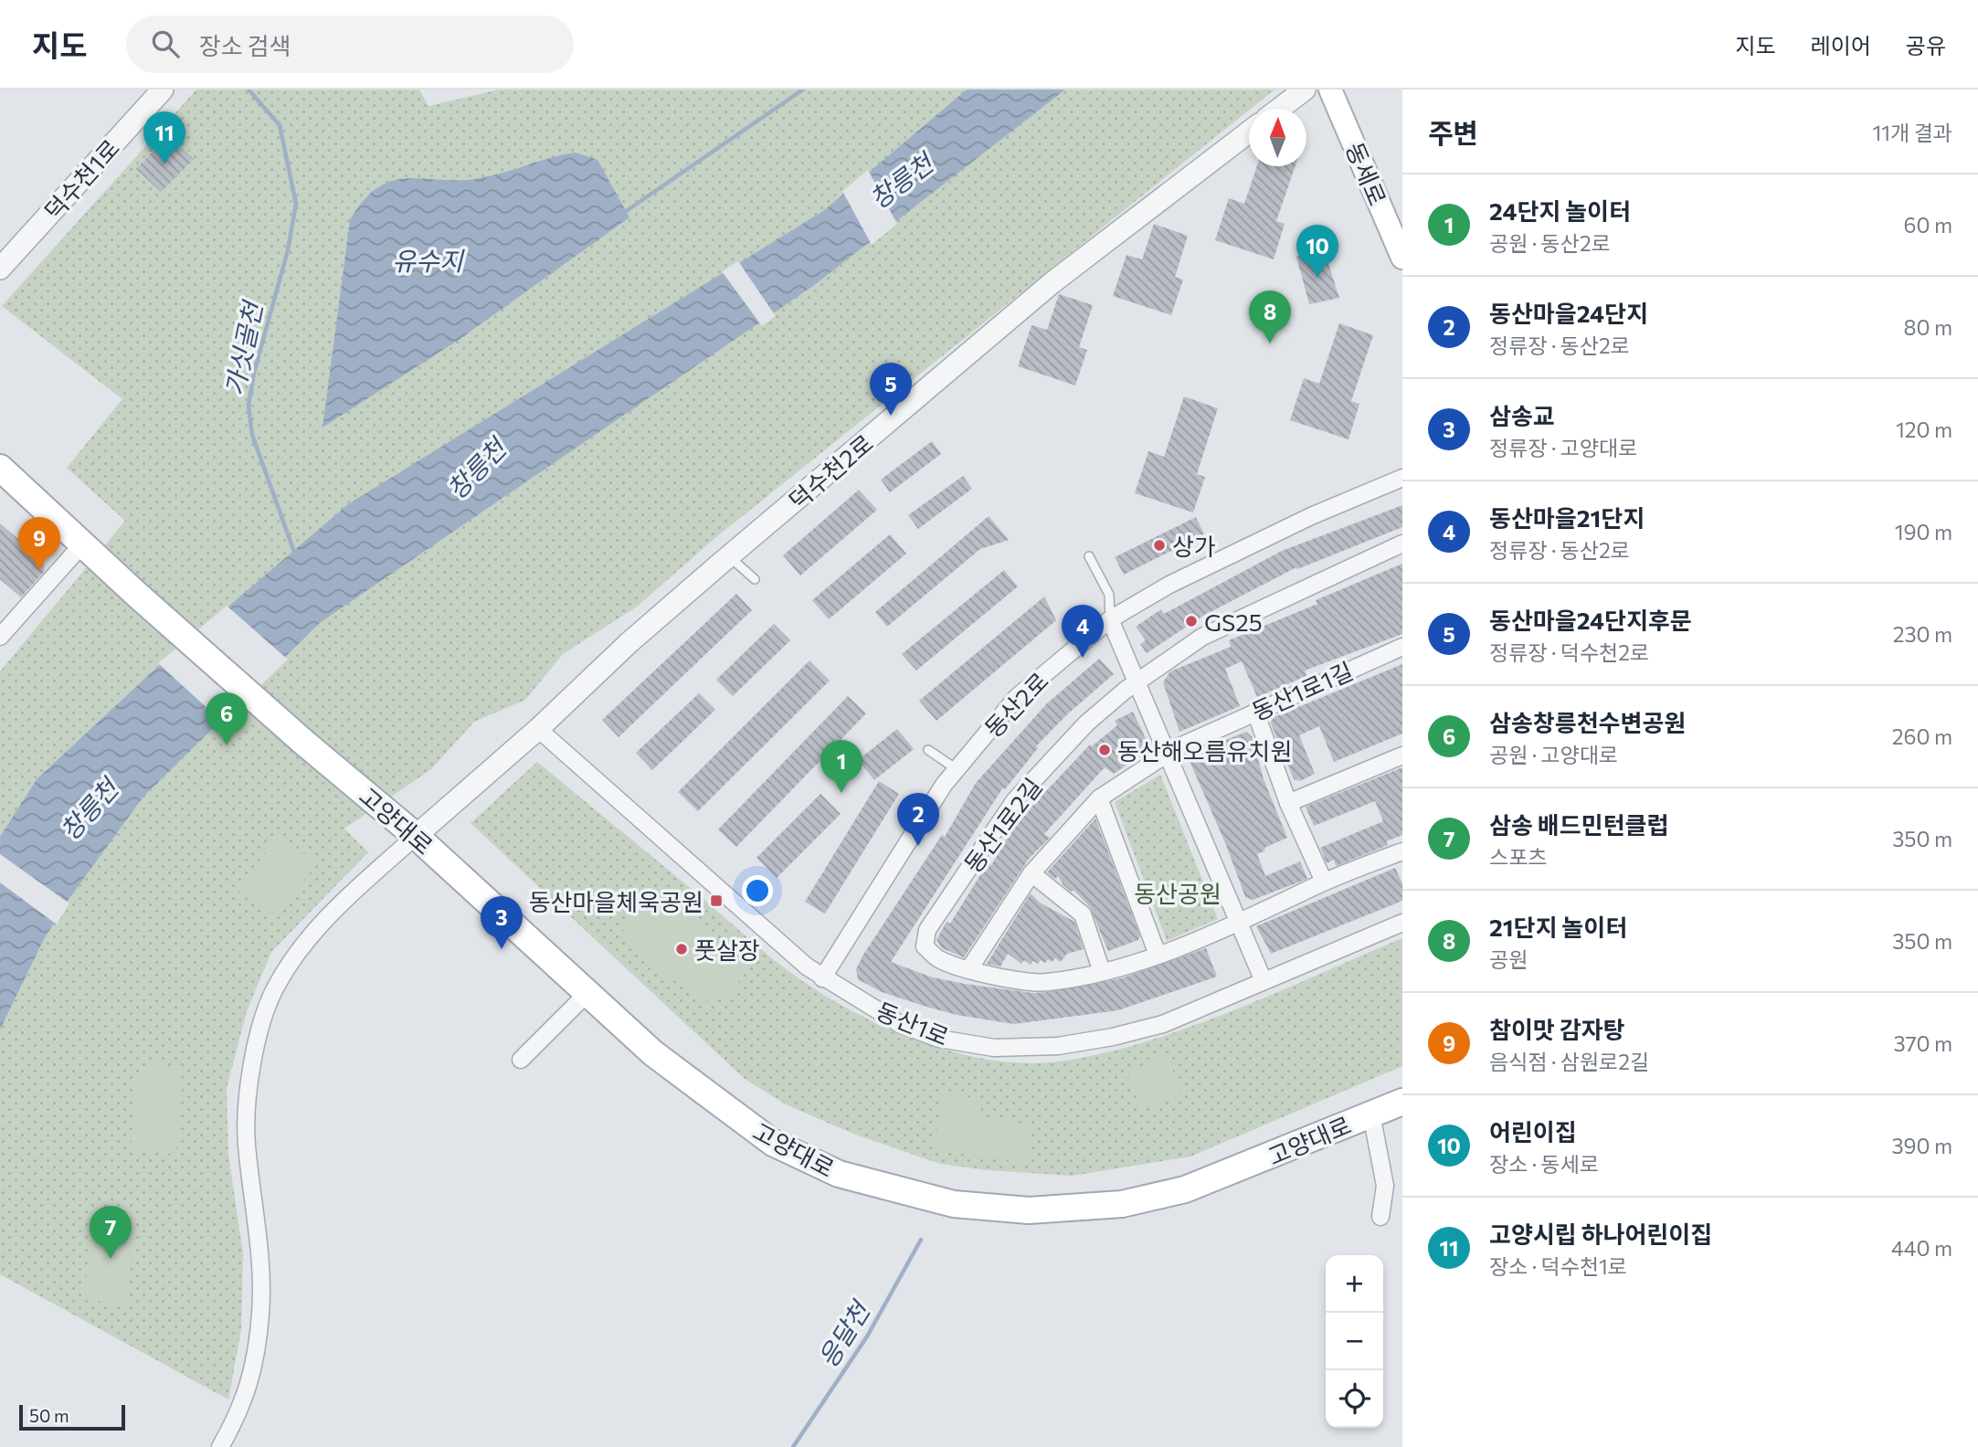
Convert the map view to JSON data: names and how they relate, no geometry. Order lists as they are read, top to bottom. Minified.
{"streets":{"main road":["동세로","고양대로"],"street":["덕수천1로","덕수천2로","동산1로1길","동산2로","동산1로2길","동산1로"]},"crossings":[["덕수천2로","고양대로"],["덕수천2로","동산1로"],["동산2로","동산1로"]],"water":["창릉천","유수지","가싯골천","응달천"],"parks":["동산공원"],"places":{"other":["상가","GS25","동산해오름유치원","풋살장"],"transit":["동산마을체욱공원"]},"scale_bar":"50 m","north":"top","page":{"header":"지도","search":"장소 검색","nav":["지도","레이어","공유"],"heading":["주변","11개 결과"],"pins":["11","10","8","5","9","4","6","1","2","3","7"],"list":[{"mark":"1","name":"24단지 놀이터","note":"공원 · 동산2로","value":"60 m"},{"mark":"2","name":"동산마을24단지","note":"정류장 · 동산2로","value":"80 m"},{"mark":"3","name":"삼송교","note":"정류장 · 고양대로","value":"120 m"},{"mark":"4","name":"동산마을21단지","note":"정류장 · 동산2로","value":"190 m"},{"mark":"5","name":"동산마을24단지후문","note":"정류장 · 덕수천2로","value":"230 m"},{"mark":"6","name":"삼송창릉천수변공원","note":"공원 · 고양대로","value":"260 m"},{"mark":"7","name":"삼송 배드민턴클럽","note":"스포츠","value":"350 m"},{"mark":"8","name":"21단지 놀이터","note":"공원","value":"350 m"},{"mark":"9","name":"참이맛 감자탕","note":"음식점 · 삼원로2길","value":"370 m"},{"mark":"10","name":"어린이집","note":"장소 · 동세로","value":"390 m"},{"mark":"11","name":"고양시립 하나어린이집","note":"장소 · 덕수천1로","value":"440 m"}],"map_buttons":["+","−"],"scale":"50 m"}}
